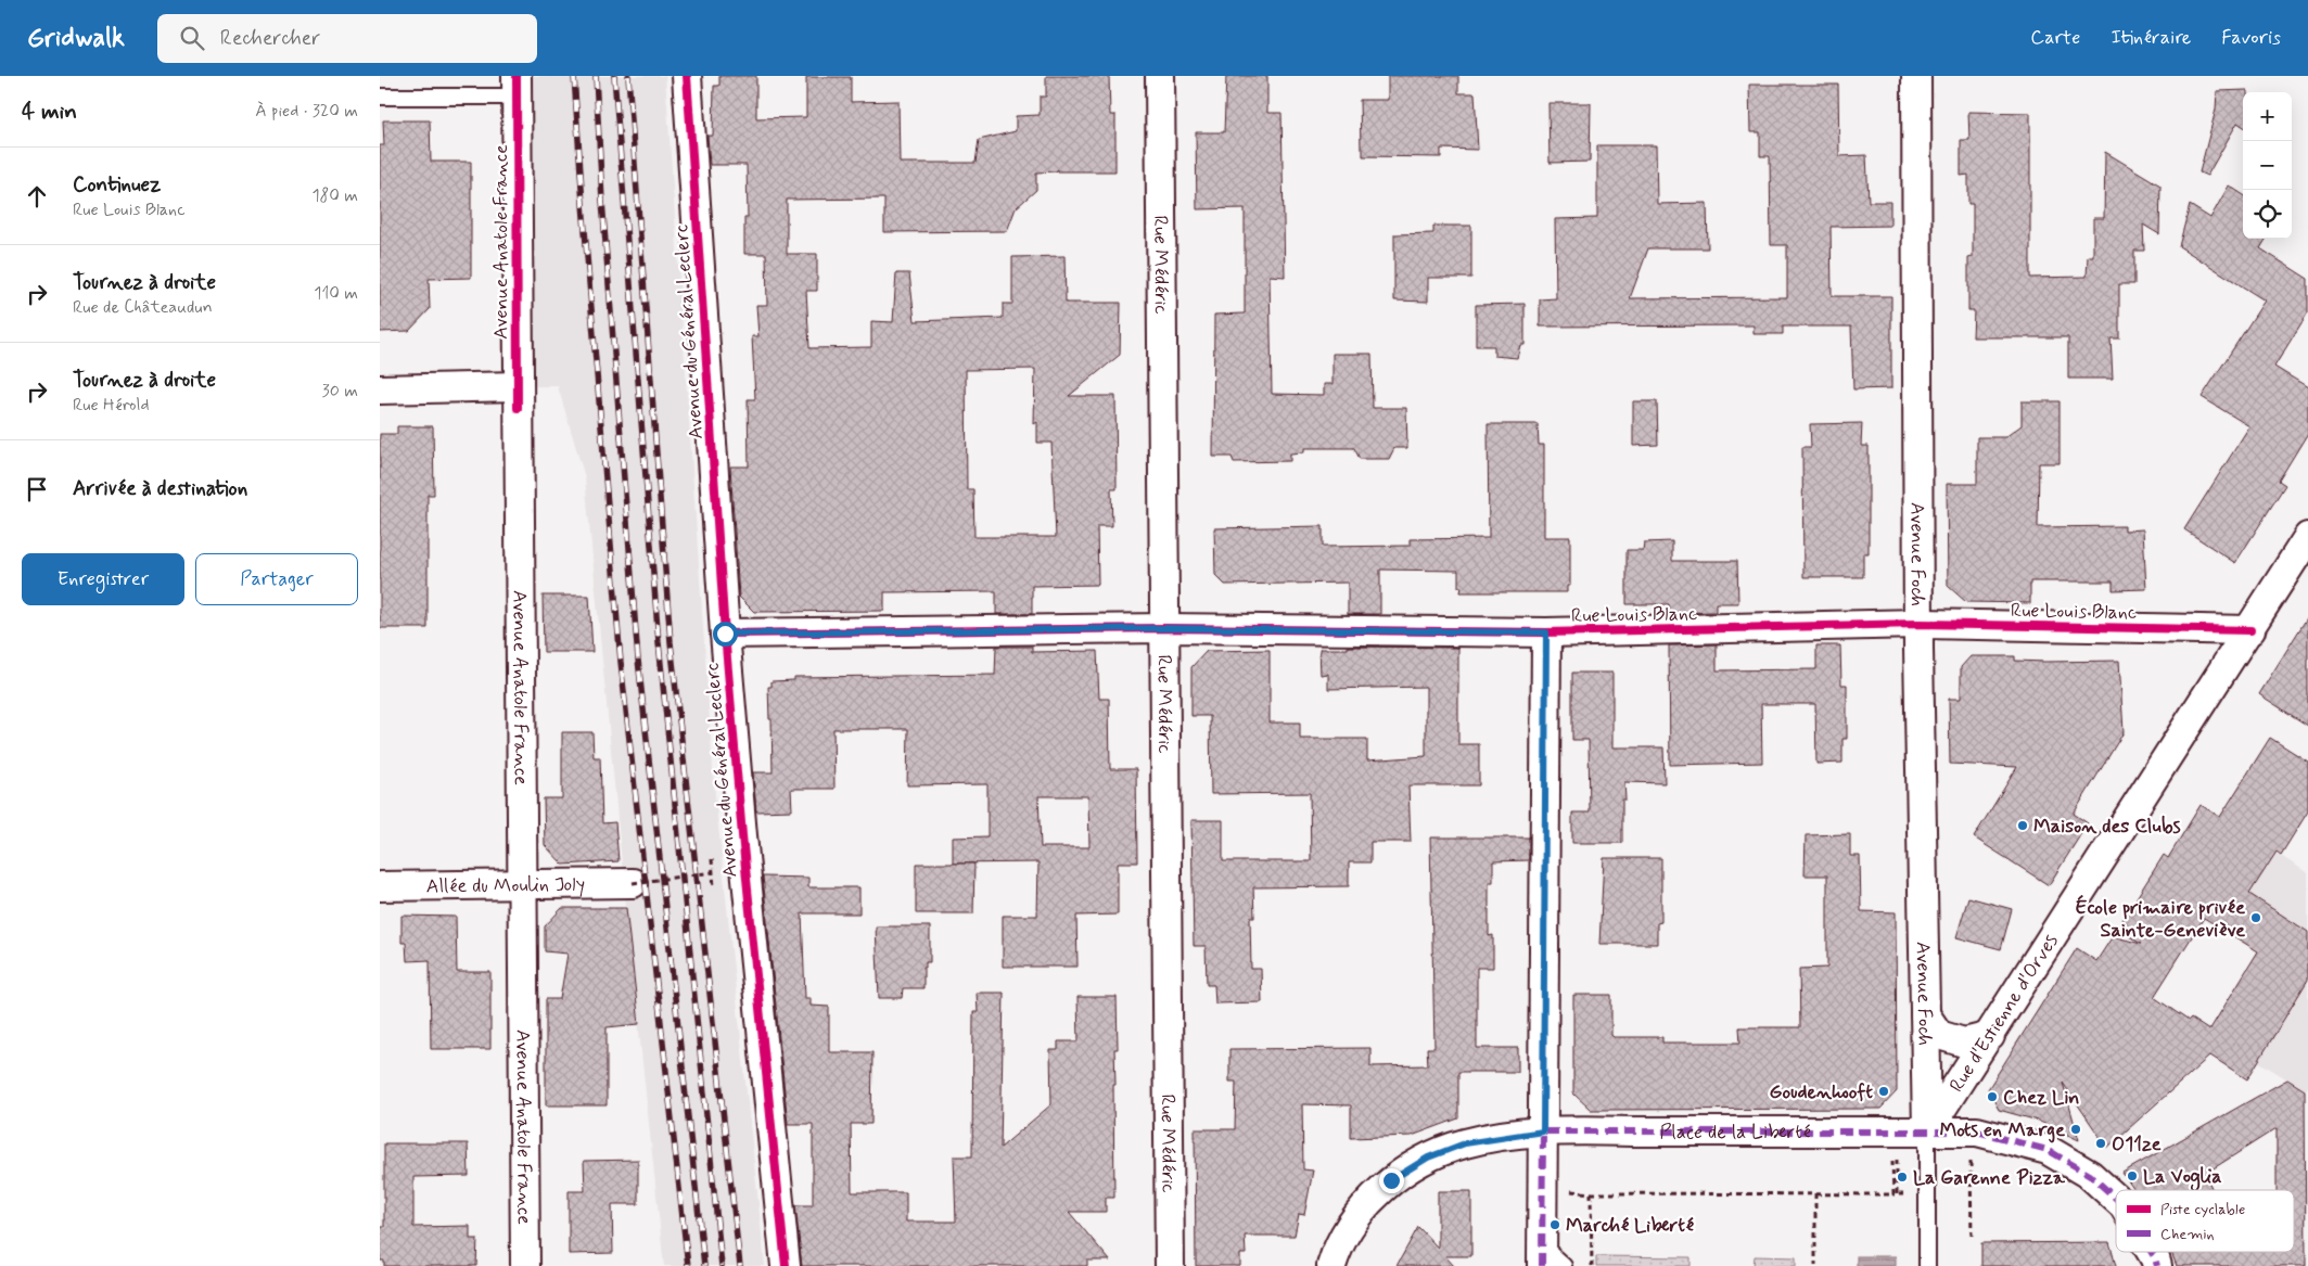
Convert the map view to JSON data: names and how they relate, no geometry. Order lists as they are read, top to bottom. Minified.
{"streets":{"street":["Avenue Anatole France","Rue Médéric","Avenue du Général Leclerc","Avenue Foch","Rue Louis Blanc","Allée du Moulin Joly","Rue d'Estienne d'Orves","Place de la Liberté"]},"crossings":[["Avenue Anatole France","Allée du Moulin Joly"],["Rue Médéric","Rue Louis Blanc"],["Avenue du Général Leclerc","Rue Louis Blanc"],["Avenue Foch","Rue Louis Blanc"],["Avenue Foch","Rue d'Estienne d'Orves"],["Avenue Foch","Place de la Liberté"],["Rue Louis Blanc","Rue d'Estienne d'Orves"],["Rue d'Estienne d'Orves","Place de la Liberté"]],"places":["Maison des Clubs","École primaire privée Sainte-Geneviève","Goudenhooft","Chez Lin","Mots en Marge","O11ze","La Voglia","La Garenne Pizza","Marché Liberté"],"legend":["Piste cyclable","Chemin"],"page":{"header":"Gridwalk","search":"Rechercher","nav":["Carte","Itinéraire","Favoris"],"heading":["4 min","À pied · 320 m"],"map_buttons":["+","−"],"list":[["Continuez","Rue Louis Blanc","180 m"],["Tournez à droite","Rue de Châteaudun","110 m"],["Tournez à droite","Rue Hérold","30 m"],"Arrivée à destination"],"buttons":["Enregistrer","Partager"]}}
